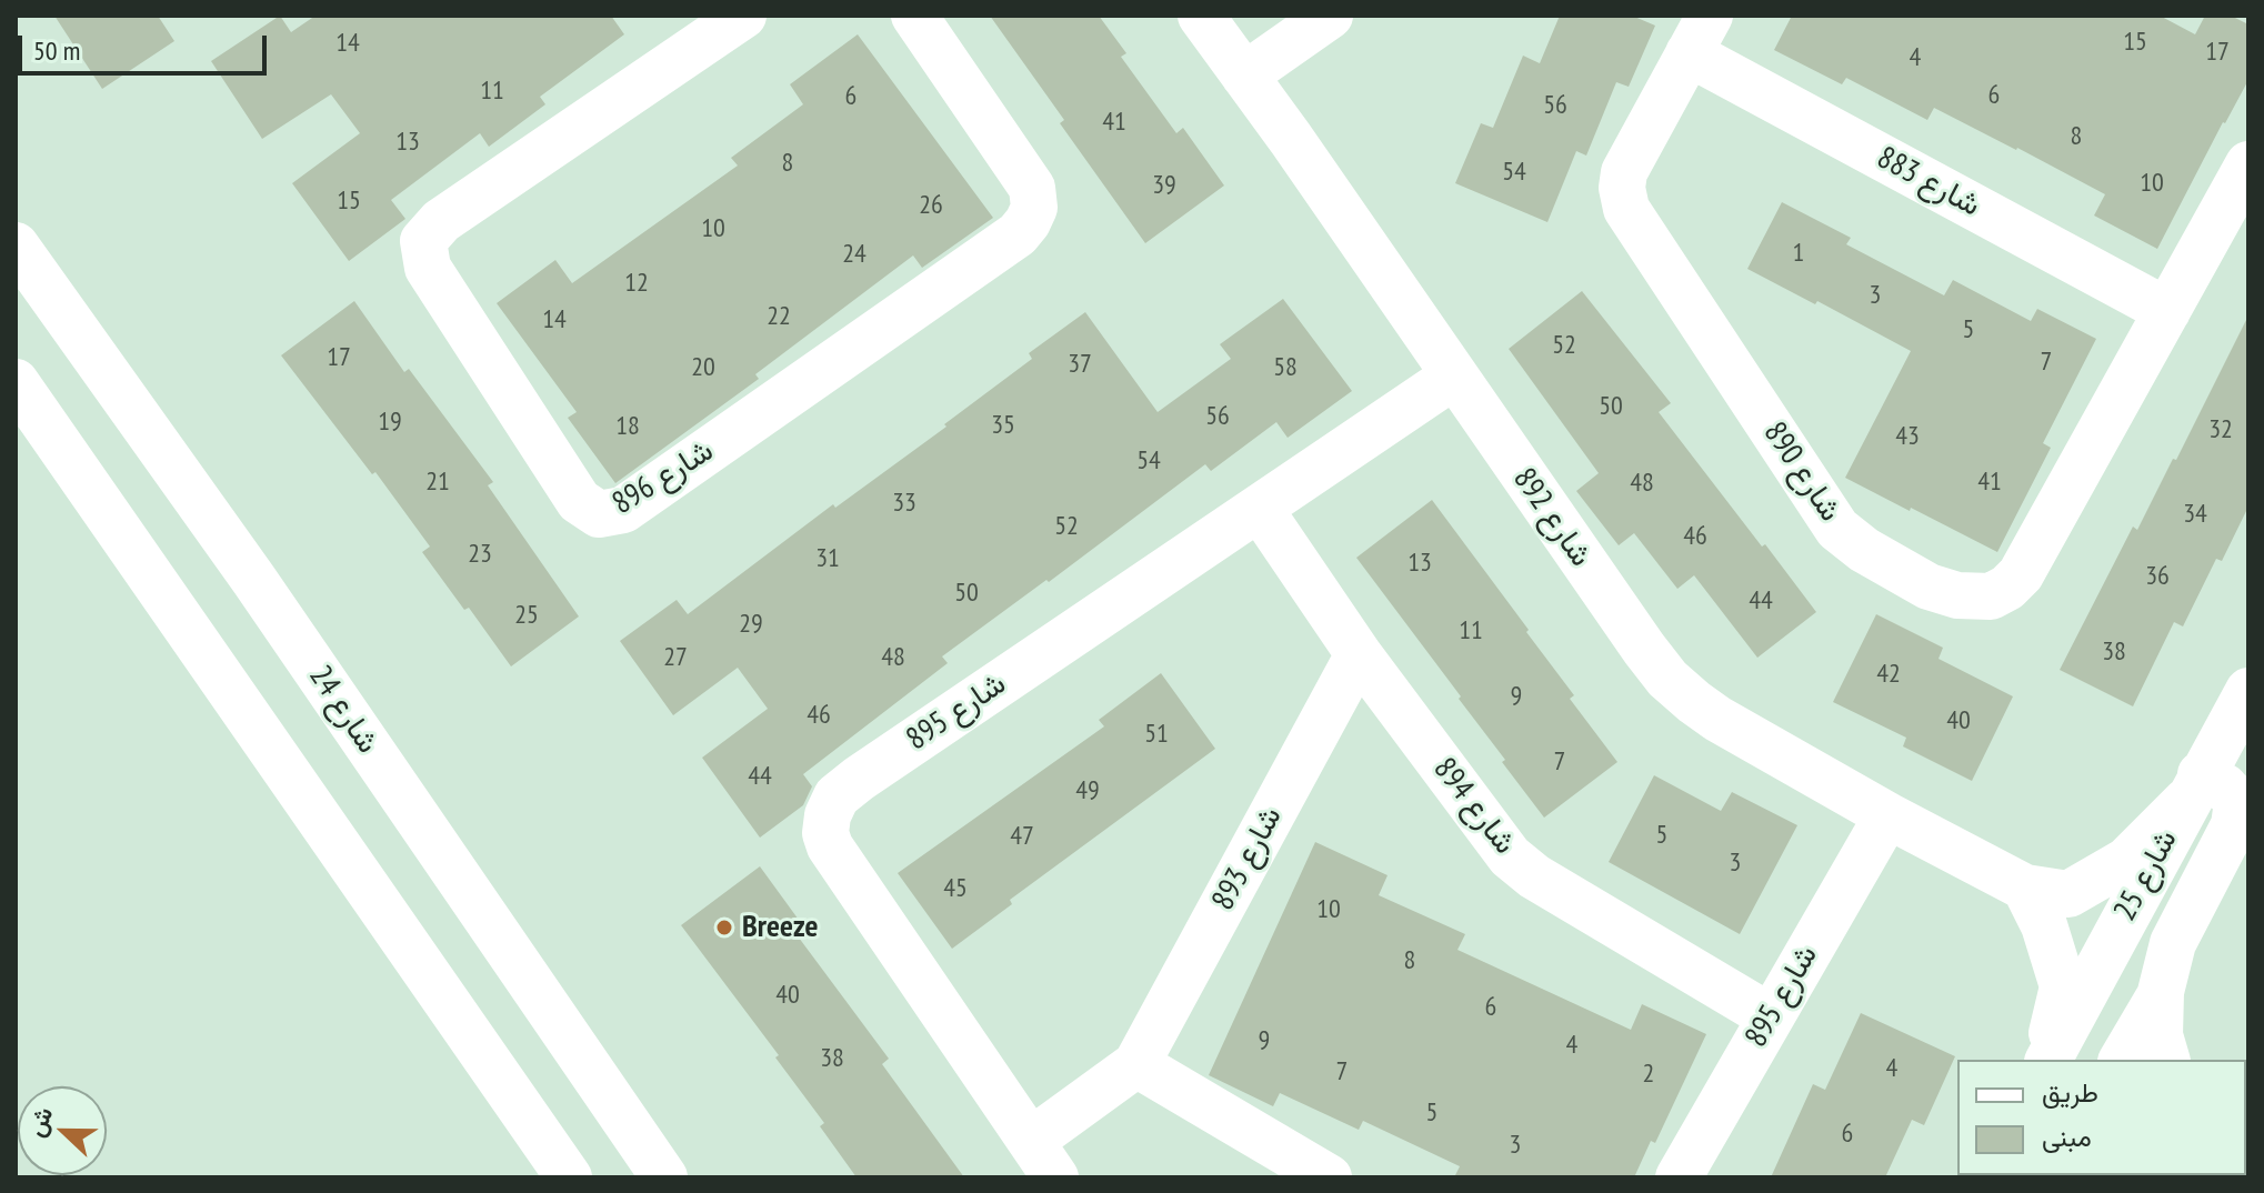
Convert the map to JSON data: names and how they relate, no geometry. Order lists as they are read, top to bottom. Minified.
{"streets":{"street":["شارع 883","شارع 890","شارع 896","شارع 892","شارع 24","شارع 895","شارع 894","شارع 893","شارع 25"]},"crossings":[["شارع 883","شارع 890"],["شارع 892","شارع 895"],["شارع 892","شارع 25"],["شارع 895","شارع 894"],["شارع 895","شارع 893"],["شارع 894","شارع 893"]],"places":["Breeze"],"house_numbers":["15","14","17","4","11","6","6","56","41","8","13","8","54","10","39","15","26","10","1","24","12","3","22","14","5","52","17","7","37","20","58","50","56","19","35","18","32","43","54","21","41","48","33","34","52","46","23","31","13","36","50","44","25","29","11","38","27","48","42","9","46","40","51","7","44","49","5","47","3","45","10","8","40","6","9","4","38","4","7","2","5","6","3"],"legend":["طريق","مبنى"],"scale_bar":"50 m","north":"left"}
